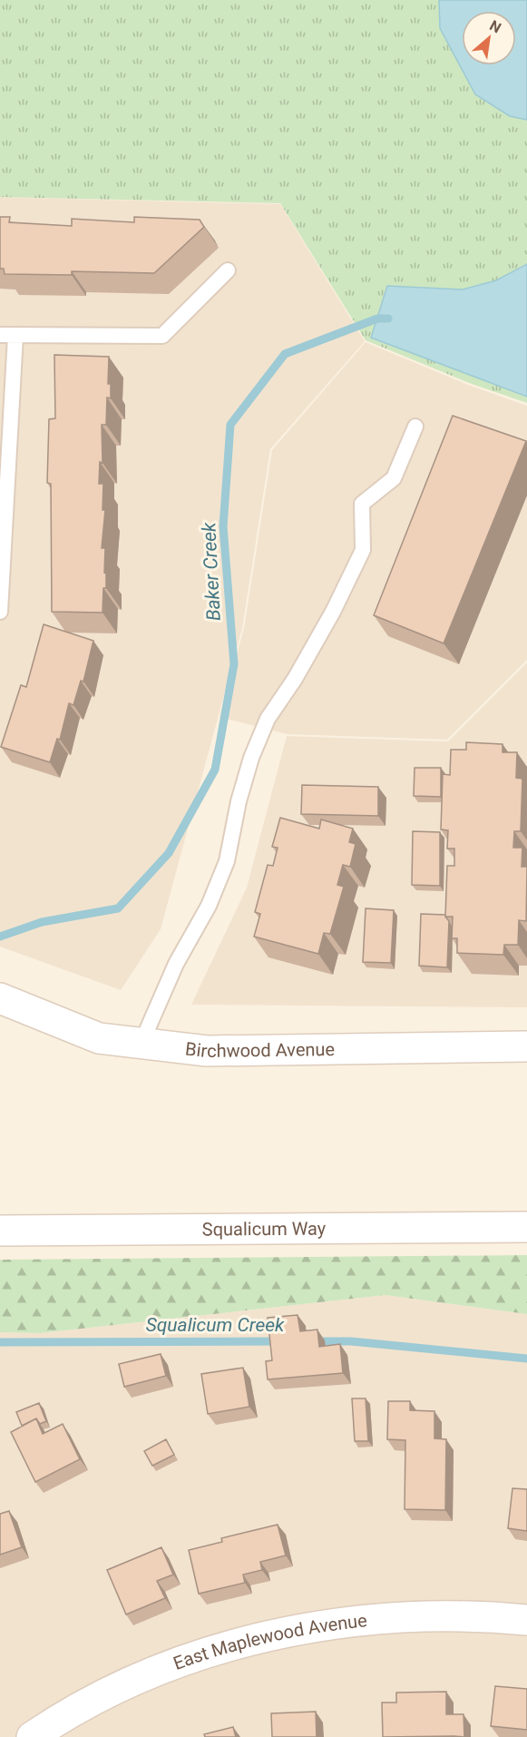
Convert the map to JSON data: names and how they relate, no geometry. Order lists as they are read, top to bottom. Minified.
{"streets":{"street":["Birchwood Avenue","Squalicum Way","East Maplewood Avenue"]},"water":["Baker Creek","Squalicum Creek"],"north":"top right"}
